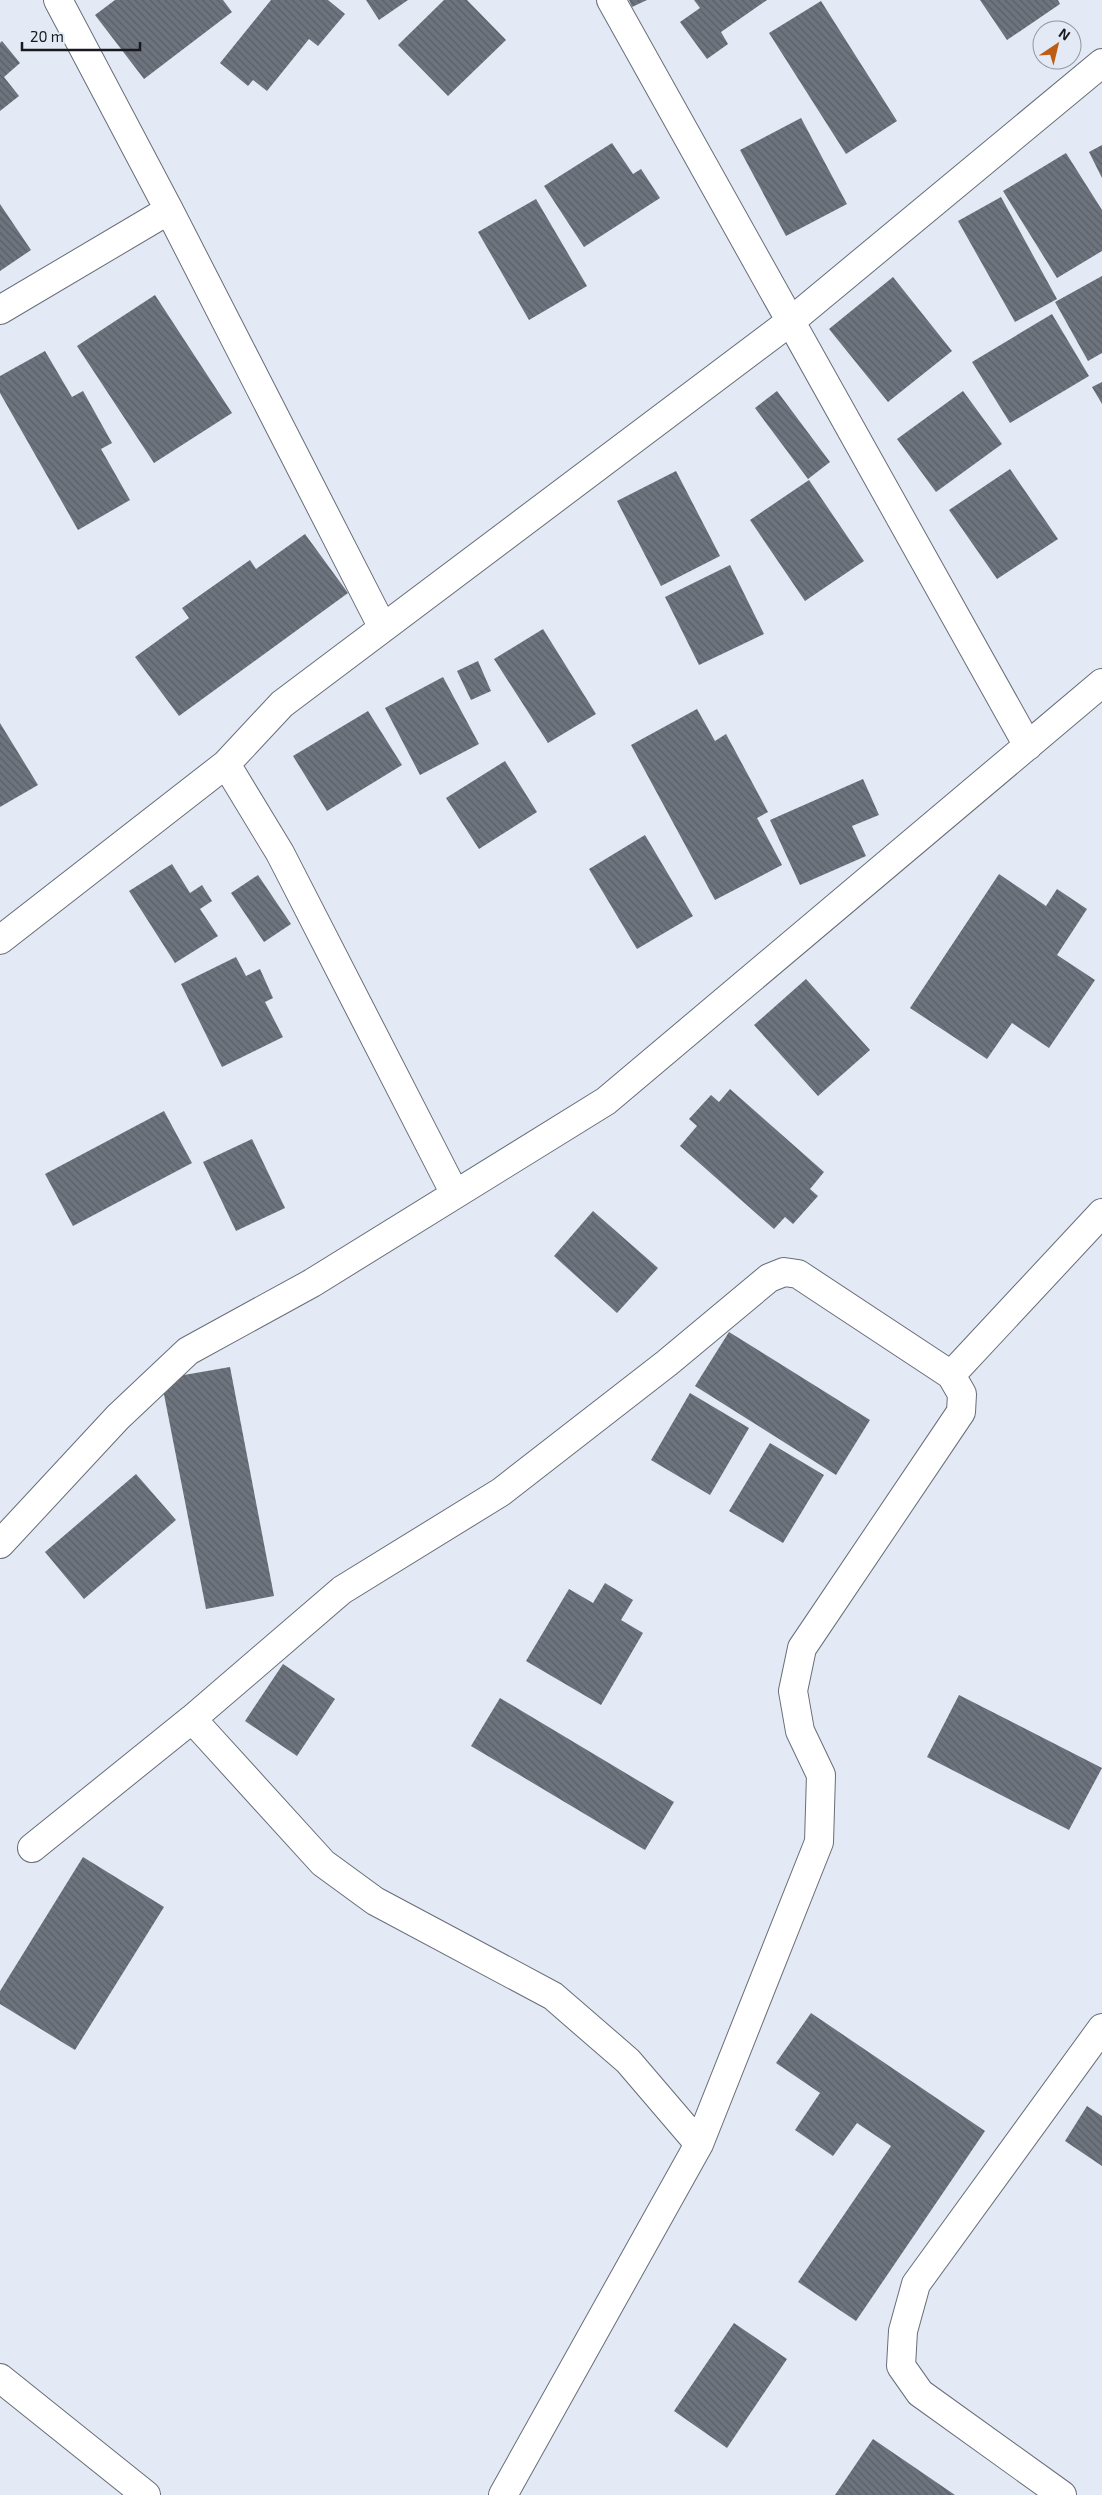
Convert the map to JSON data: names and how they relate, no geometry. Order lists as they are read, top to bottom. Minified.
{"scale_bar":"20 m","north":"top right"}
